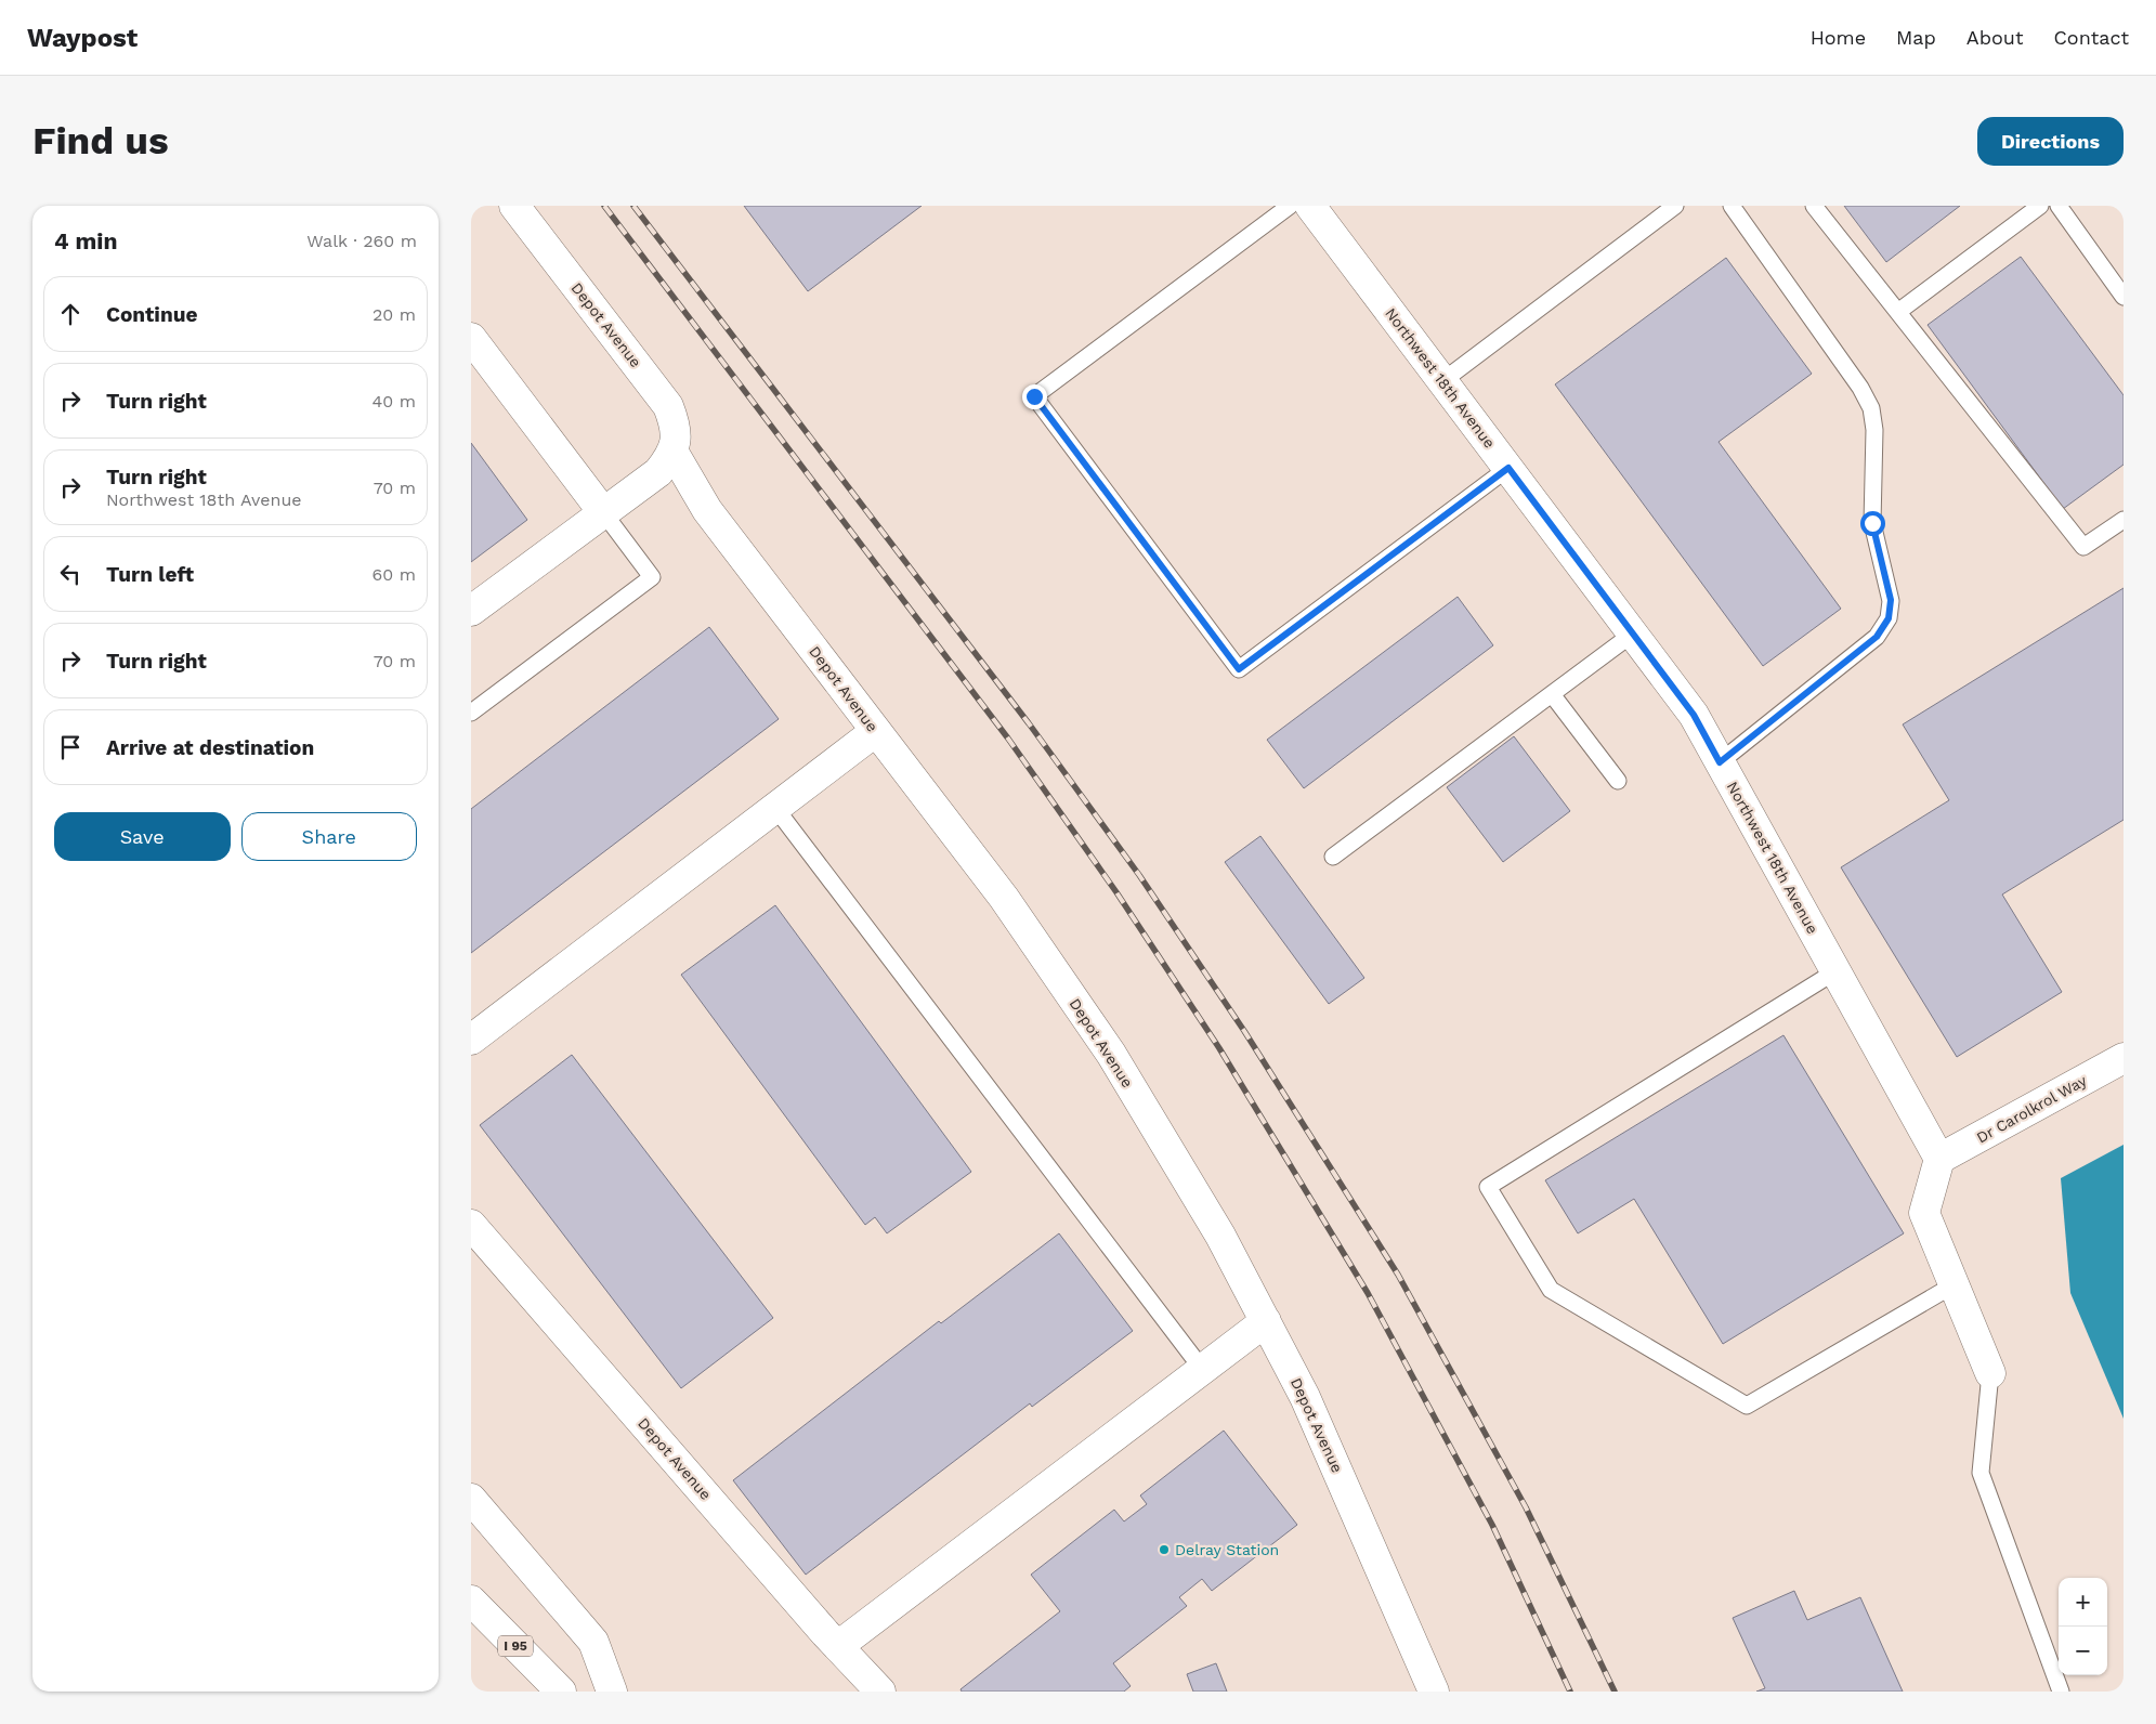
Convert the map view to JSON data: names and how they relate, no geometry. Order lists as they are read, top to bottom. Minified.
{"streets":{"main road":["Depot Avenue","Northwest 18th Avenue","Dr Carolkrol Way","I 95"]},"crossings":[["Northwest 18th Avenue","Dr Carolkrol Way"]],"places":["Delray Station"],"page":{"header":"Waypost","nav":["Home","Map","About","Contact"],"buttons":["Directions",["Save","Share"]],"title":"Find us","heading":["4 min","Walk · 260 m"],"list":[["Continue","20 m"],["Turn right","40 m"],["Turn right","Northwest 18th Avenue","70 m"],["Turn left","60 m"],["Turn right","70 m"],"Arrive at destination"],"map_buttons":["+","−"]}}
